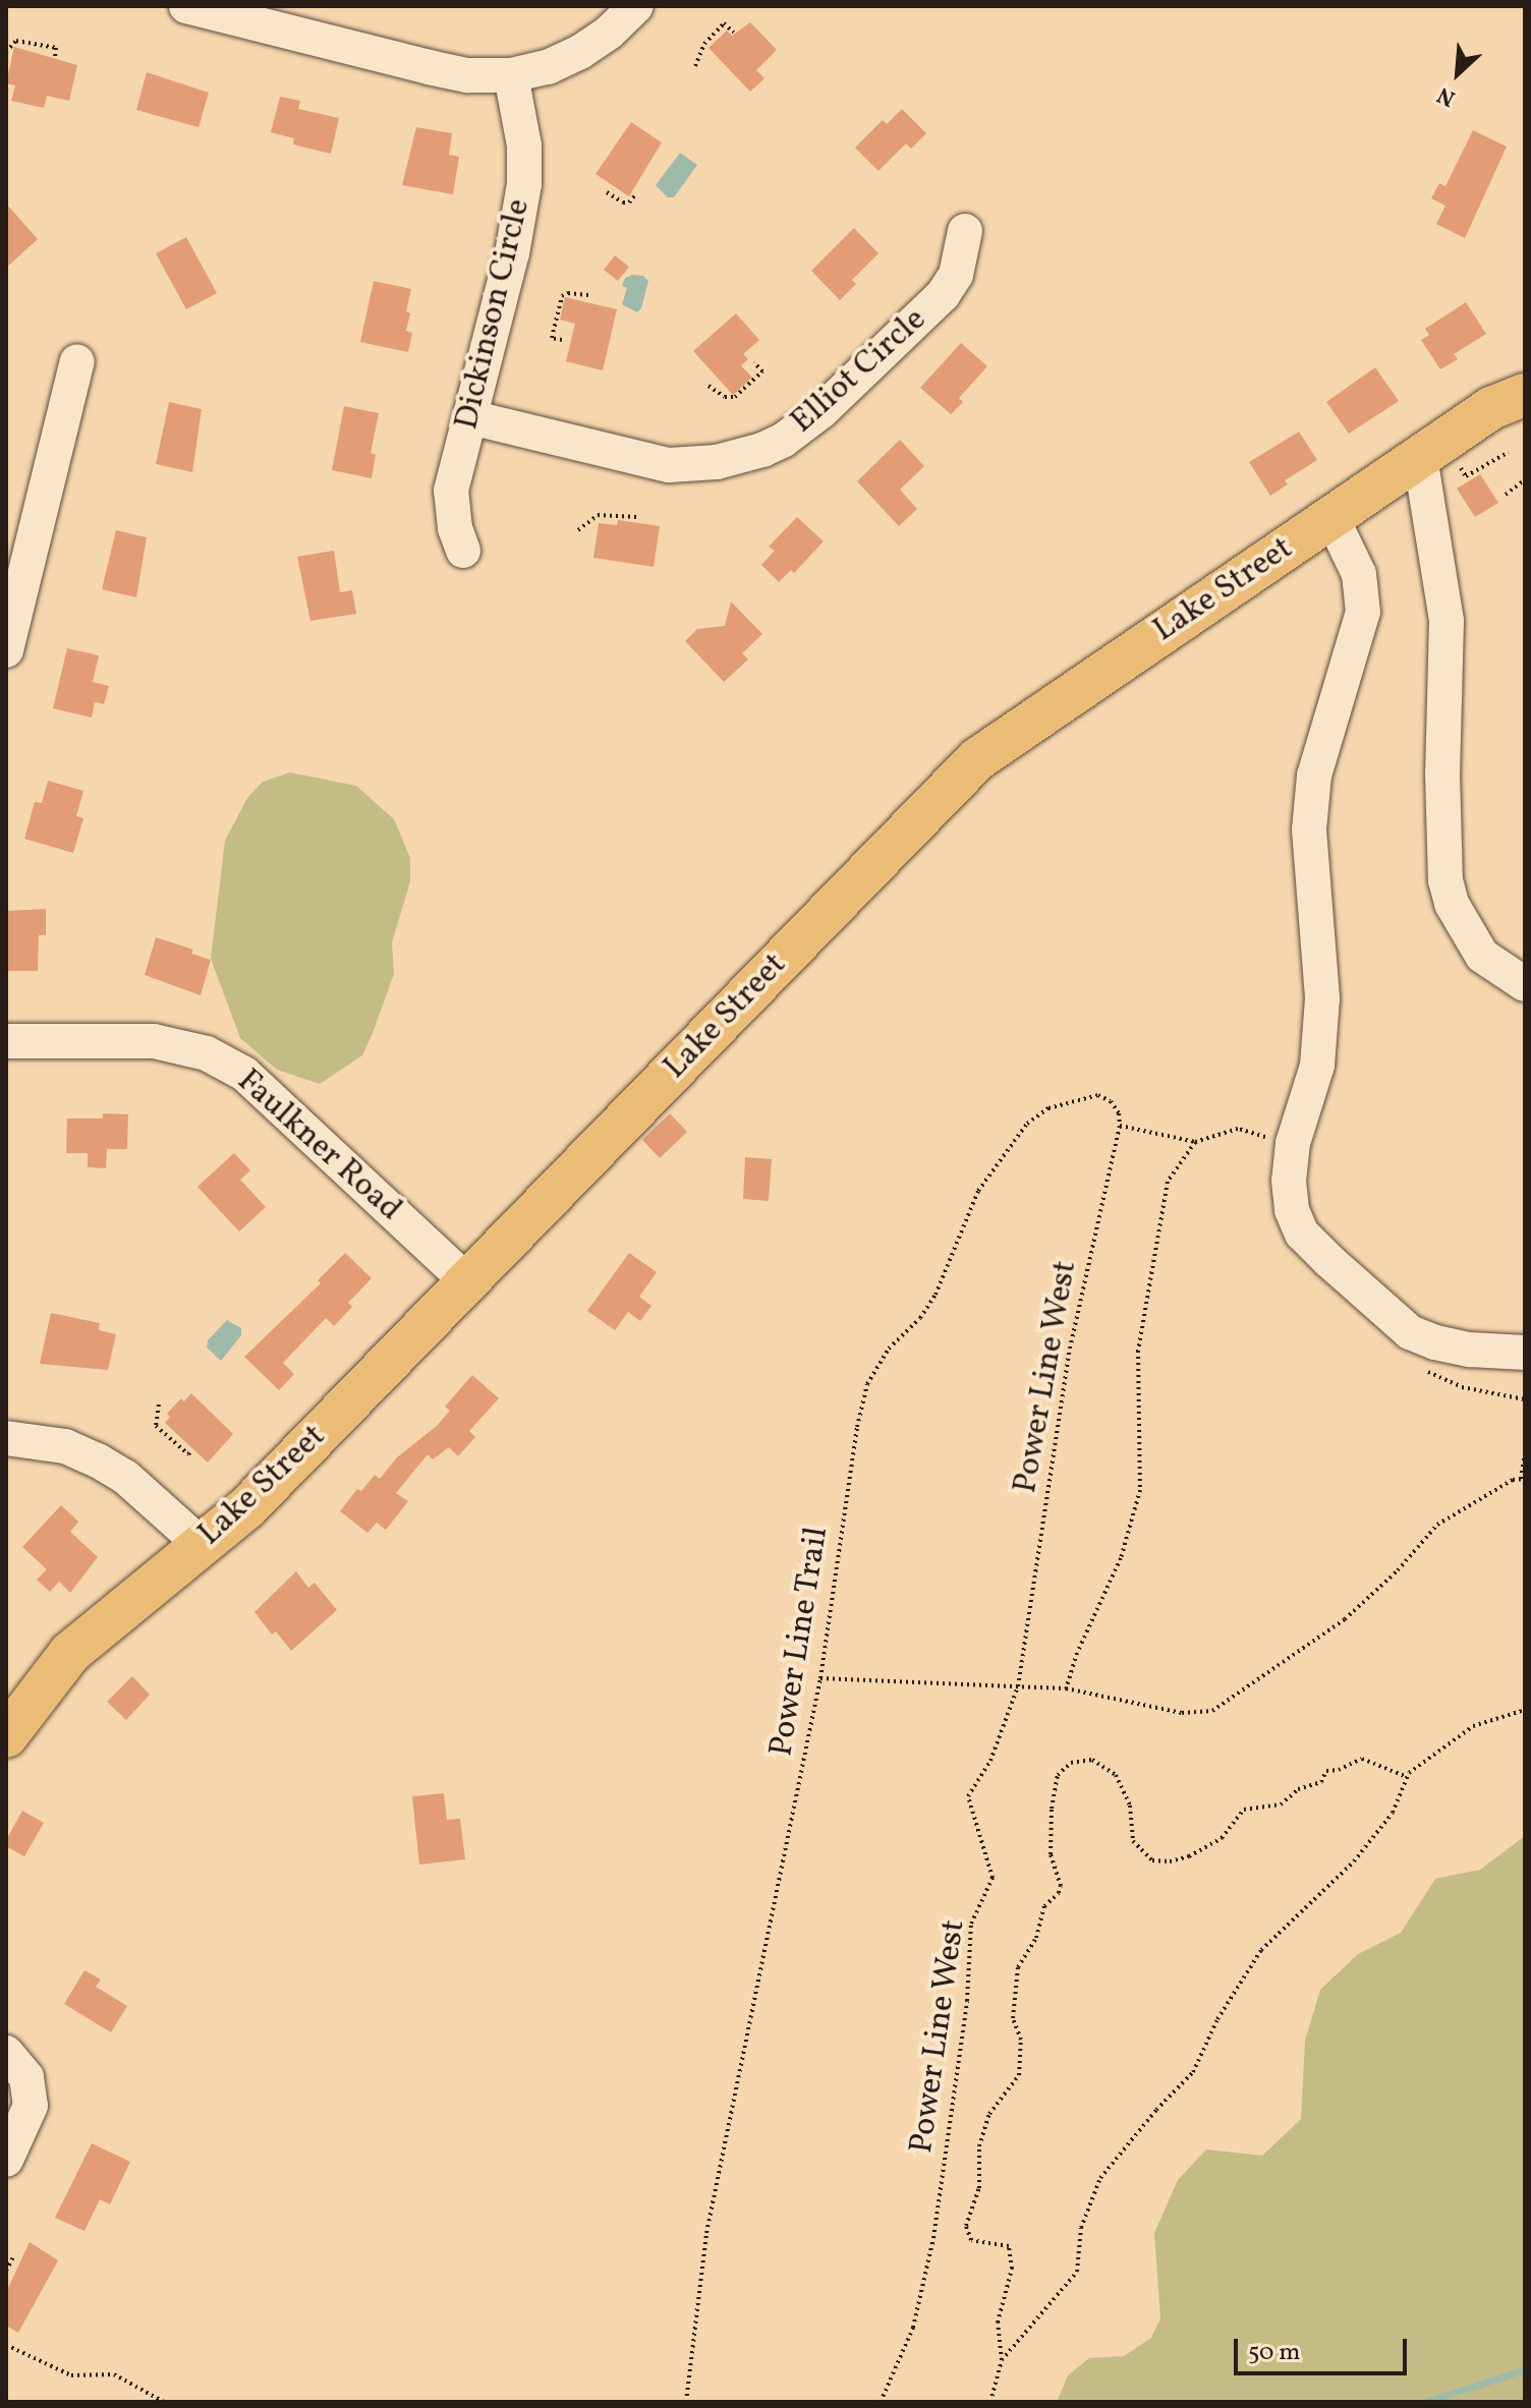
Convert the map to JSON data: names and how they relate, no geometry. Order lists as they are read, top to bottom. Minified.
{"streets":{"main road":["Lake Street"],"street":["Dickinson Circle","Elliot Circle","Faulkner Road"],"path":["Power Line West","Power Line Trail"]},"crossings":[["Dickinson Circle","Elliot Circle"],["Lake Street","Faulkner Road"],["Power Line West","Power Line Trail"]],"scale_bar":"50 m","north":"bottom left"}
